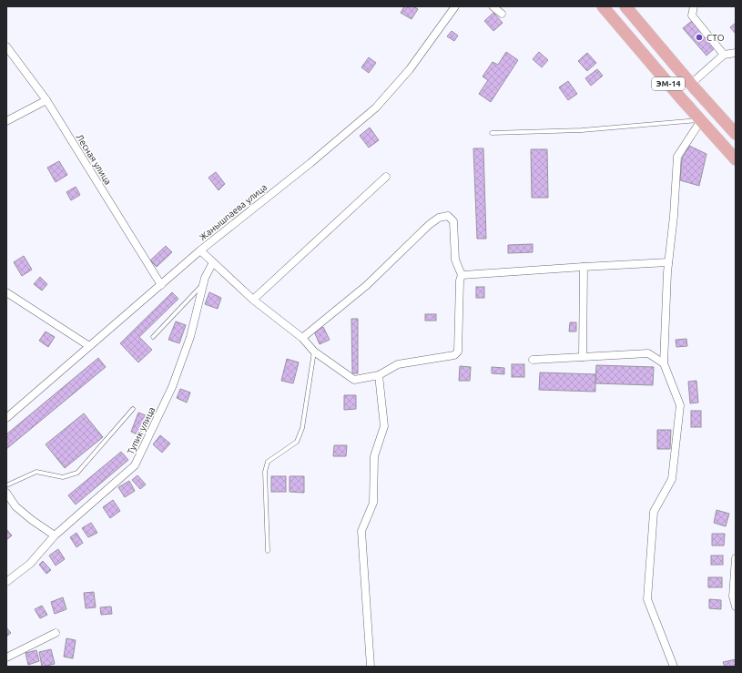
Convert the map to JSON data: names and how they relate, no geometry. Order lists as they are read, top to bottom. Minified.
{"streets":{"main road":["ЭМ-14"],"street":["Лесная улица","Жанышпаева улица","Тупик улица"]},"crossings":[["Лесная улица","Жанышпаева улица"]],"places":["СТО"]}
